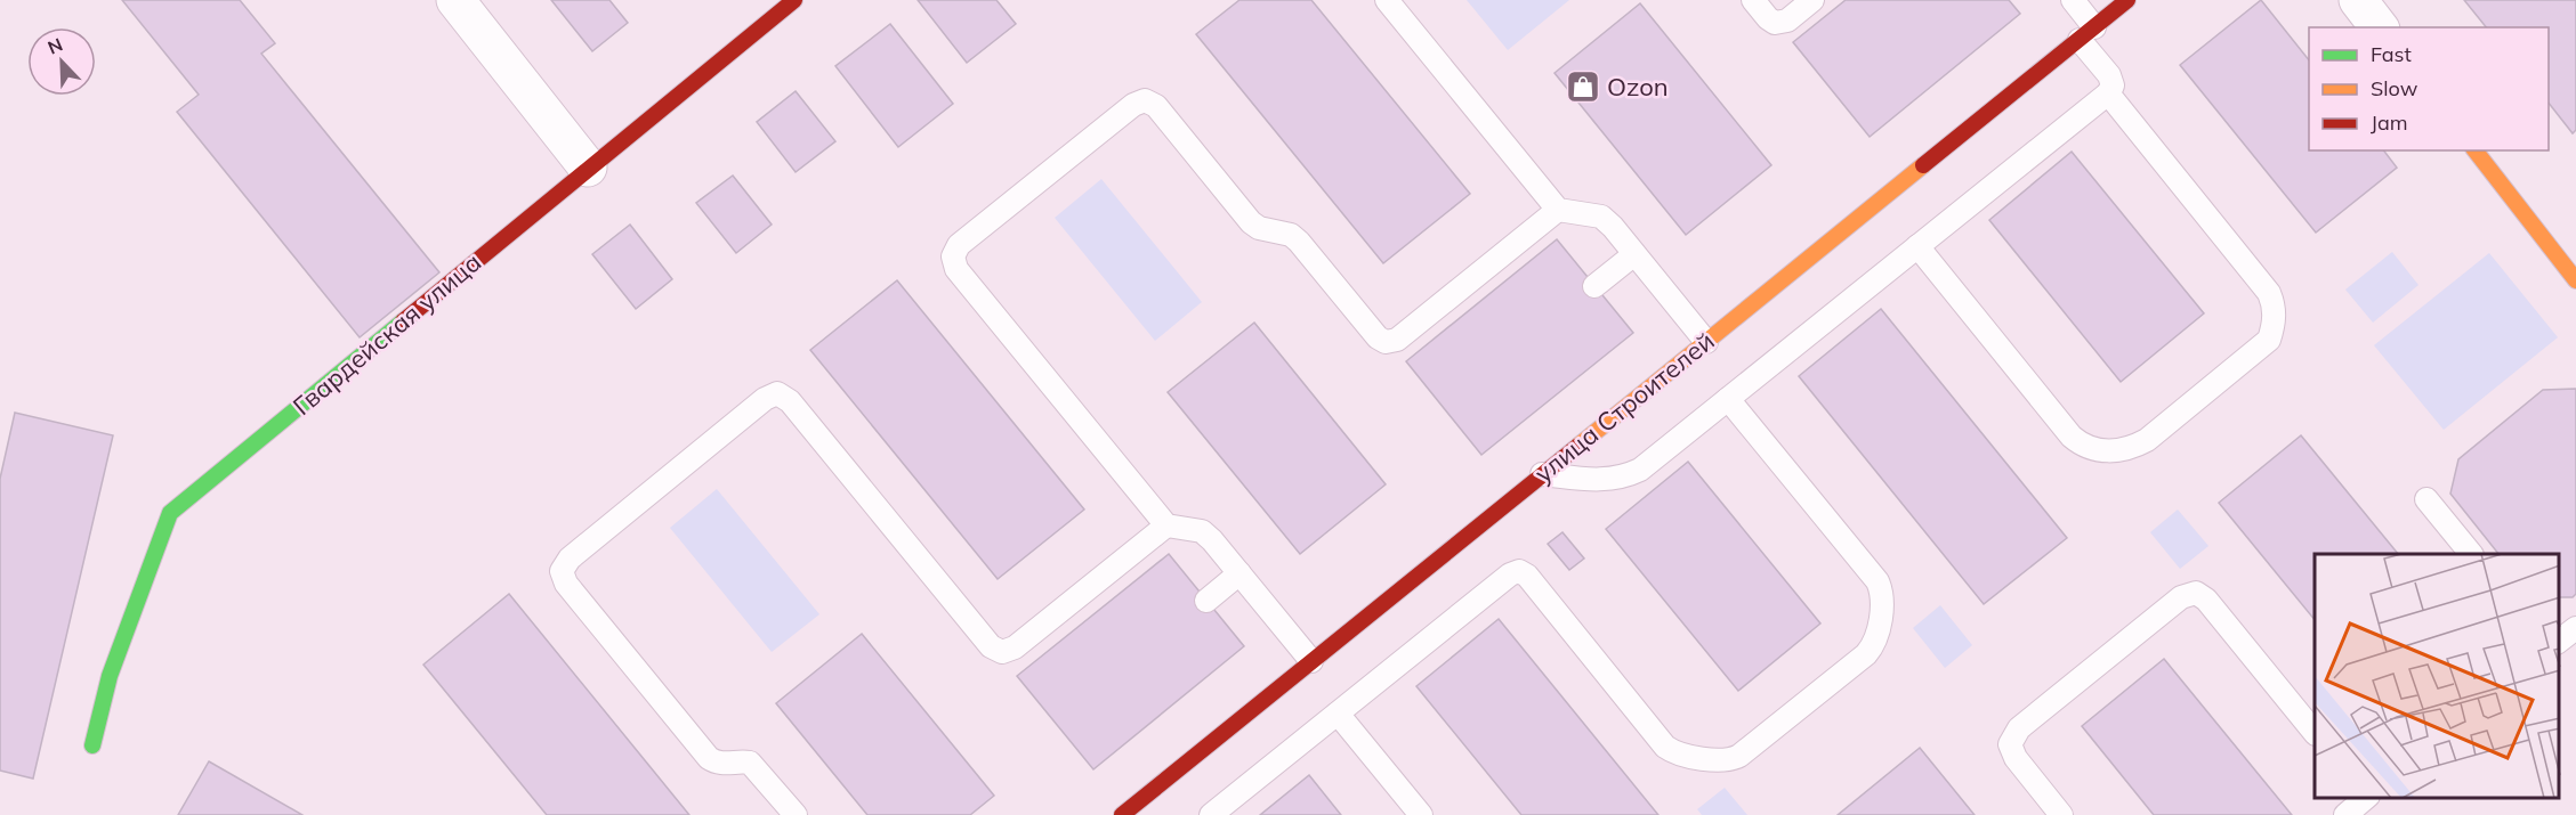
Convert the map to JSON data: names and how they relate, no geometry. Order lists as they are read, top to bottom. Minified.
{"streets":{"street":["Гвардейская улица","улица Строителей"]},"places":{"shop":["Ozon"]},"legend":["Fast","Slow","Jam"],"north":"top left"}
